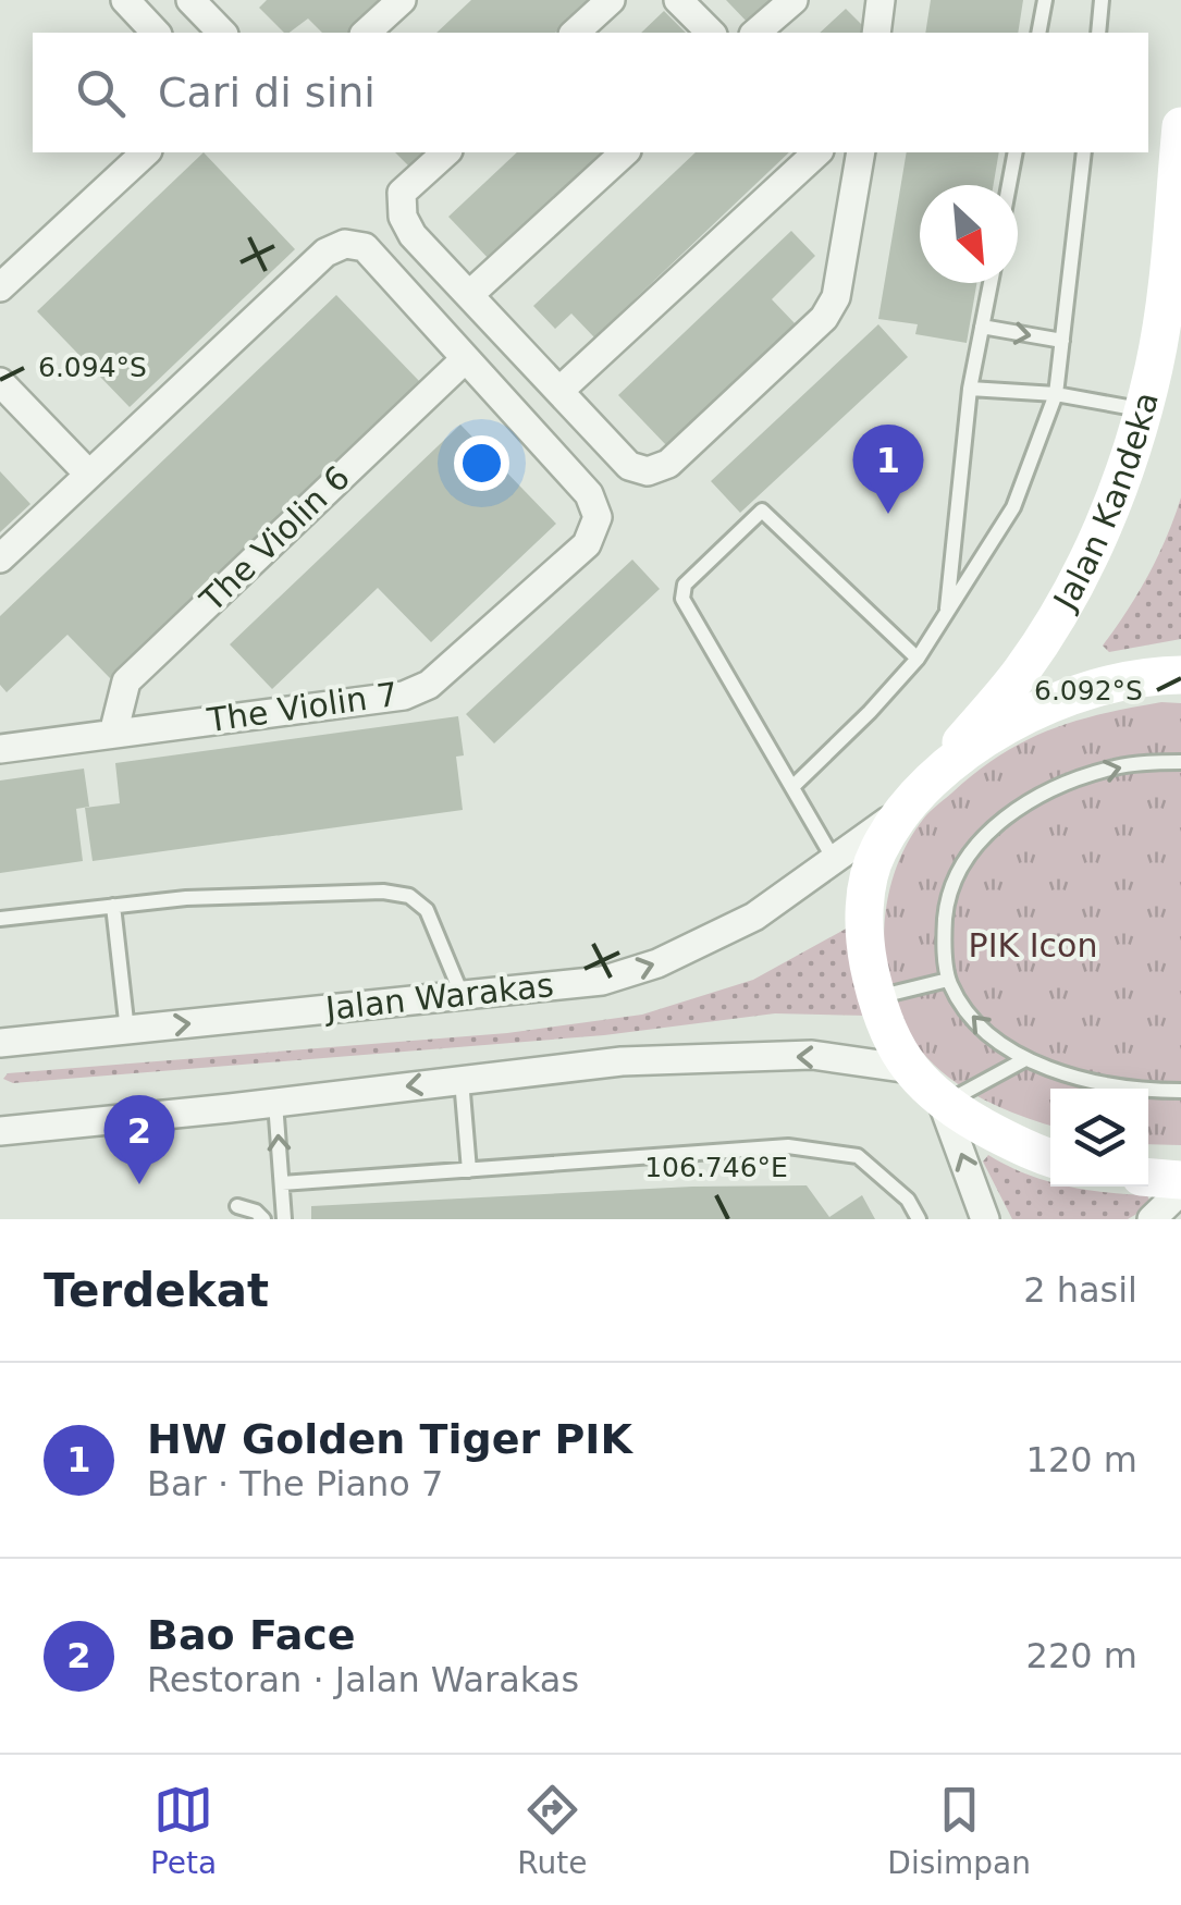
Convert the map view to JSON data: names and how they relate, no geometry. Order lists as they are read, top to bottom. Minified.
{"streets":{"main road":["Jalan Kandeka"],"street":["The Violin 6","The Violin 7","Jalan Warakas"]},"crossings":[["The Violin 6","The Violin 7"]],"parks":["PIK Icon"],"north":"bottom right","page":{"search":"Cari di sini","pins":["1","2"],"heading":["Terdekat","2 hasil"],"list":[{"mark":"1","name":"HW Golden Tiger PIK","note":"Bar · The Piano 7","value":"120 m"},{"mark":"2","name":"Bao Face","note":"Restoran · Jalan Warakas","value":"220 m"}],"nav":["Peta","Rute","Disimpan"]},"coordinates":["6.094°S","6.092°S","106.746°E"]}
